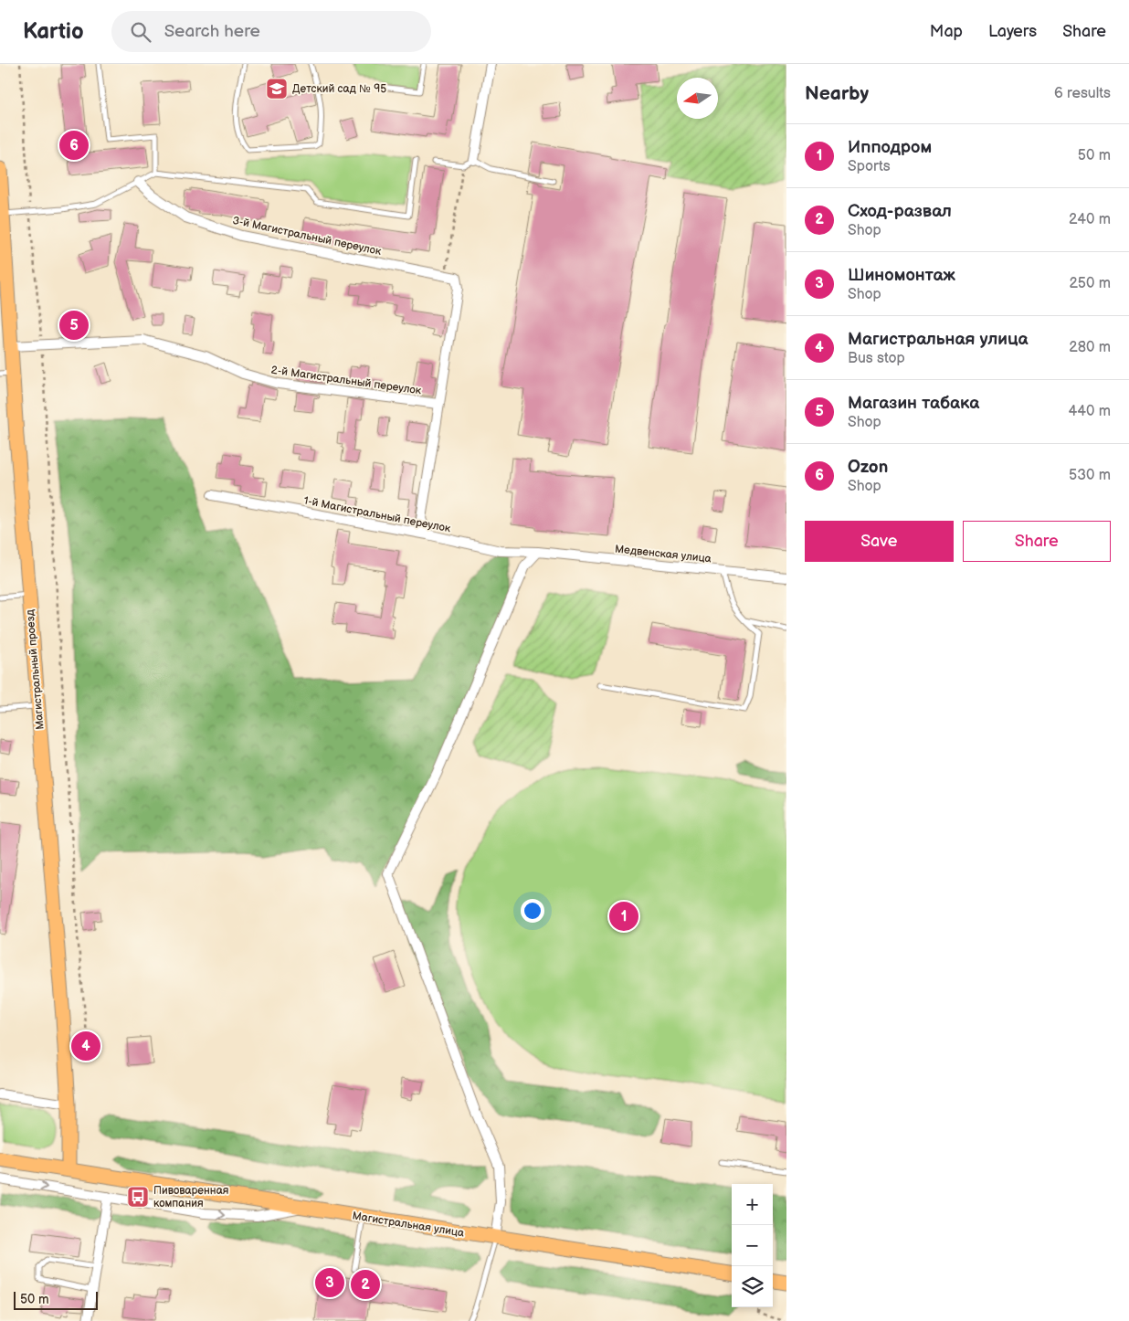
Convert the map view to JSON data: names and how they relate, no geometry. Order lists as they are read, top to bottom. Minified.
{"streets":{"main road":["Магистральный проезд","Магистральная улица"],"street":["3-й Магистральный переулок","2-й Магистральный переулок","1-й Магистральный переулок","Медвенская улица"]},"crossings":[["3-й Магистральный переулок","2-й Магистральный переулок"],["2-й Магистральный переулок","Магистральный проезд"],["1-й Магистральный переулок","Медвенская улица"],["Магистральный проезд","Магистральная улица"]],"places":{"school or university":["Детский сад № 95"],"bus stop":["Пивоваренная компания"]},"scale_bar":"50 m","north":"left","page":{"header":"Kartio","search":"Search here","nav":["Map","Layers","Share"],"heading":["Nearby","6 results"],"list":[{"mark":"1","name":"Ипподром","note":"Sports","value":"50 m"},{"mark":"2","name":"Сход-развал","note":"Shop","value":"240 m"},{"mark":"3","name":"Шиномонтаж","note":"Shop","value":"250 m"},{"mark":"4","name":"Магистральная улица","note":"Bus stop","value":"280 m"},{"mark":"5","name":"Магазин табака","note":"Shop","value":"440 m"},{"mark":"6","name":"Ozon","note":"Shop","value":"530 m"}],"pins":["6","5","1","4","3","2"],"buttons":["Save","Share"],"map_buttons":["+","−"],"scale":"50 m"}}
